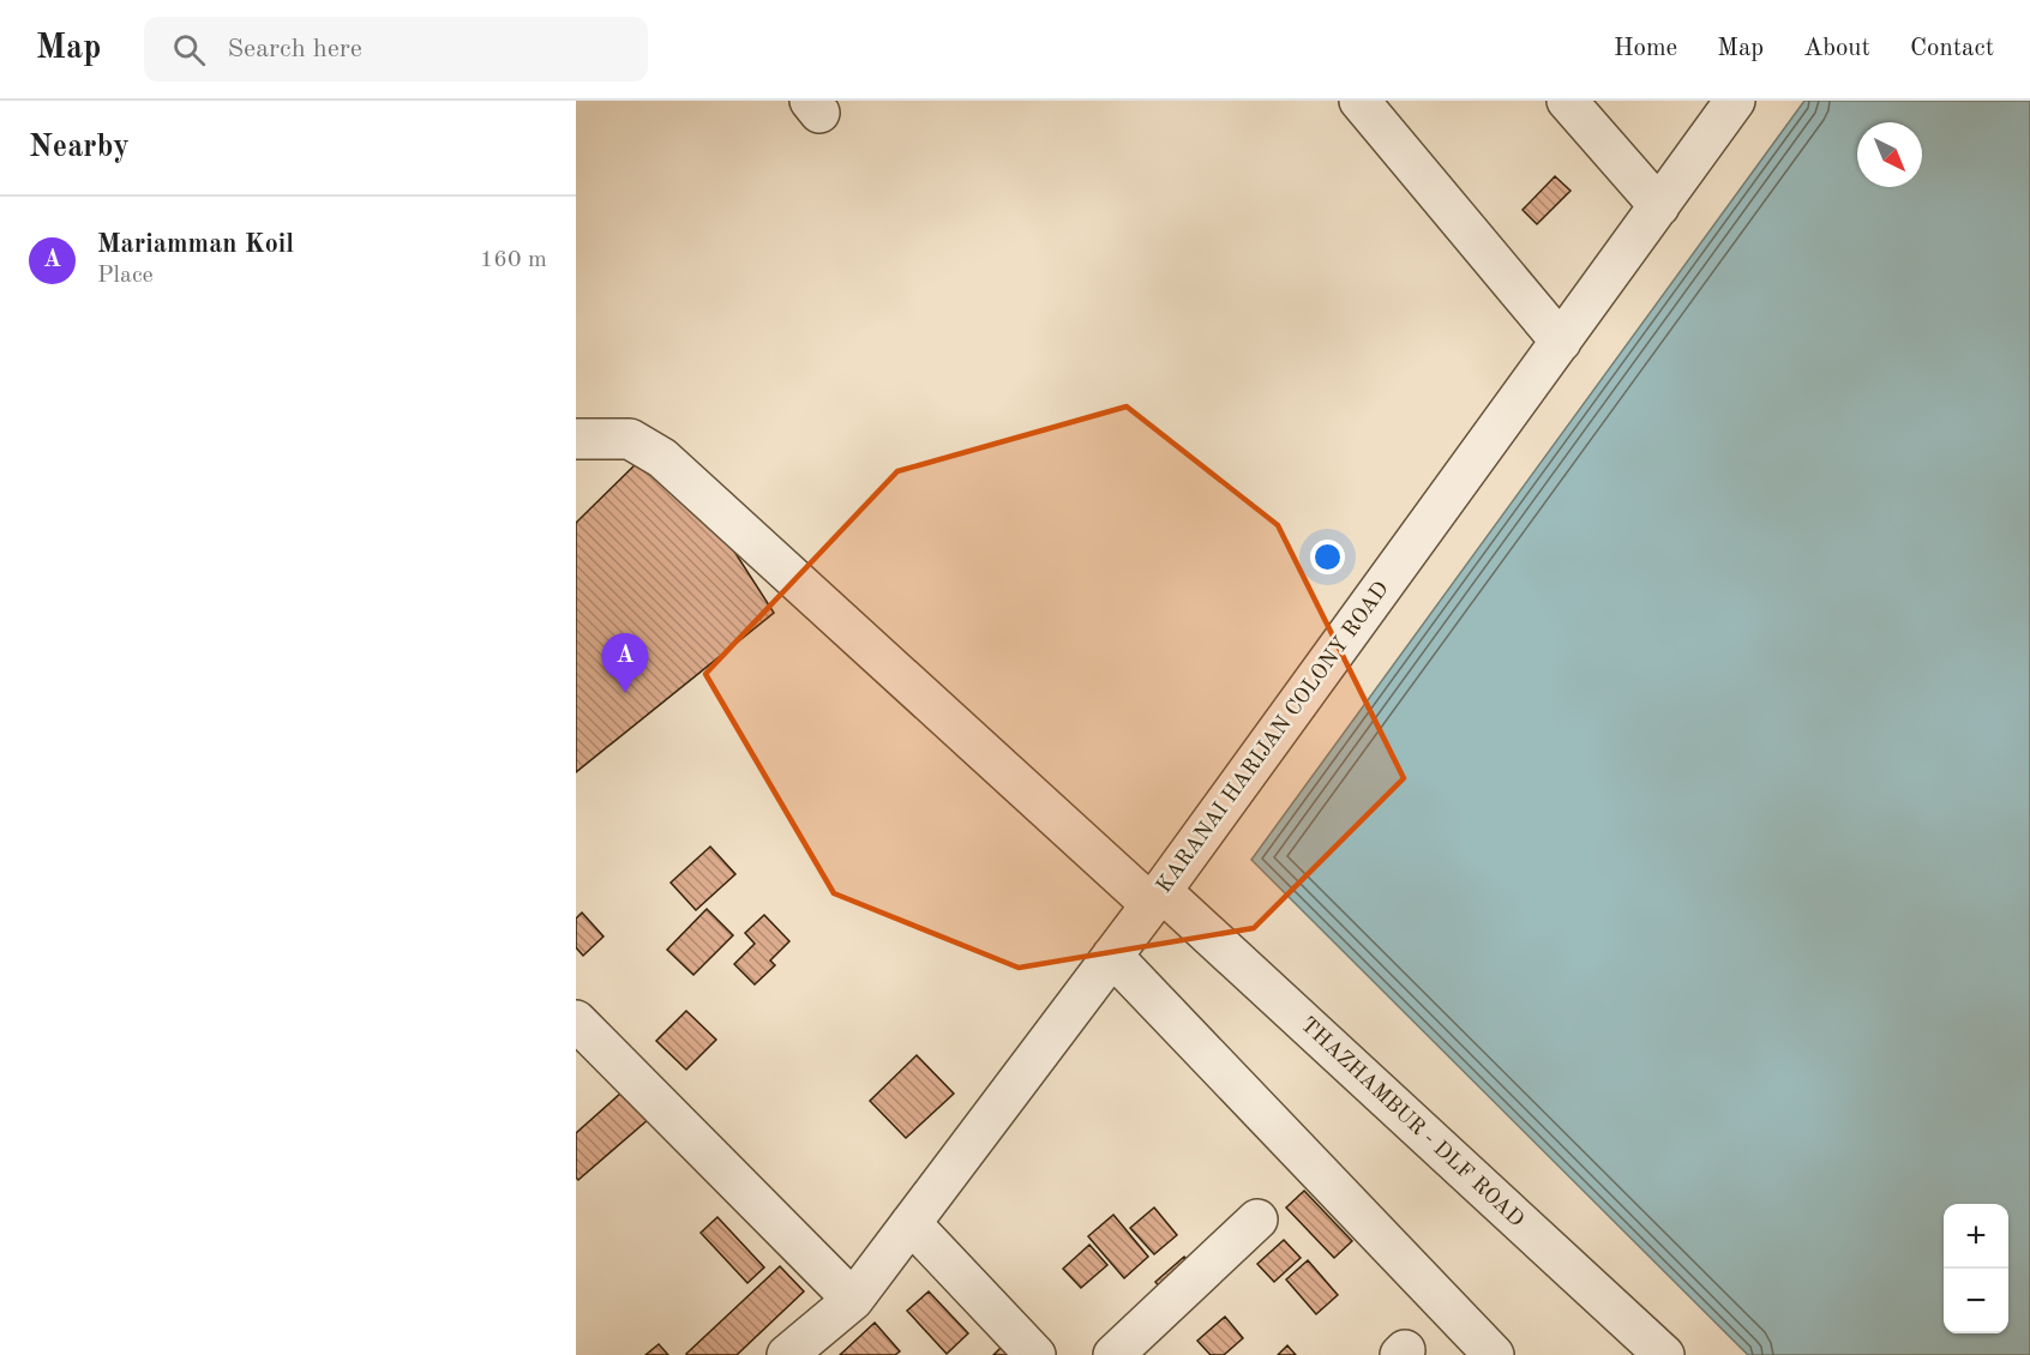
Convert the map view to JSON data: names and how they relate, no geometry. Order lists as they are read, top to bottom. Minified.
{"streets":{"street":["KARANAI HARIJAN COLONY ROAD","THAZHAMBUR - DLF ROAD"]},"crossings":[["KARANAI HARIJAN COLONY ROAD","THAZHAMBUR - DLF ROAD"]],"north":"bottom right","page":{"header":"Map","search":"Search here","nav":["Home","Map","About","Contact"],"heading":"Nearby","list":[{"mark":"A","name":"Mariamman Koil","note":"Place","value":"160 m"}],"pins":"A","map_buttons":["+","−"]}}
